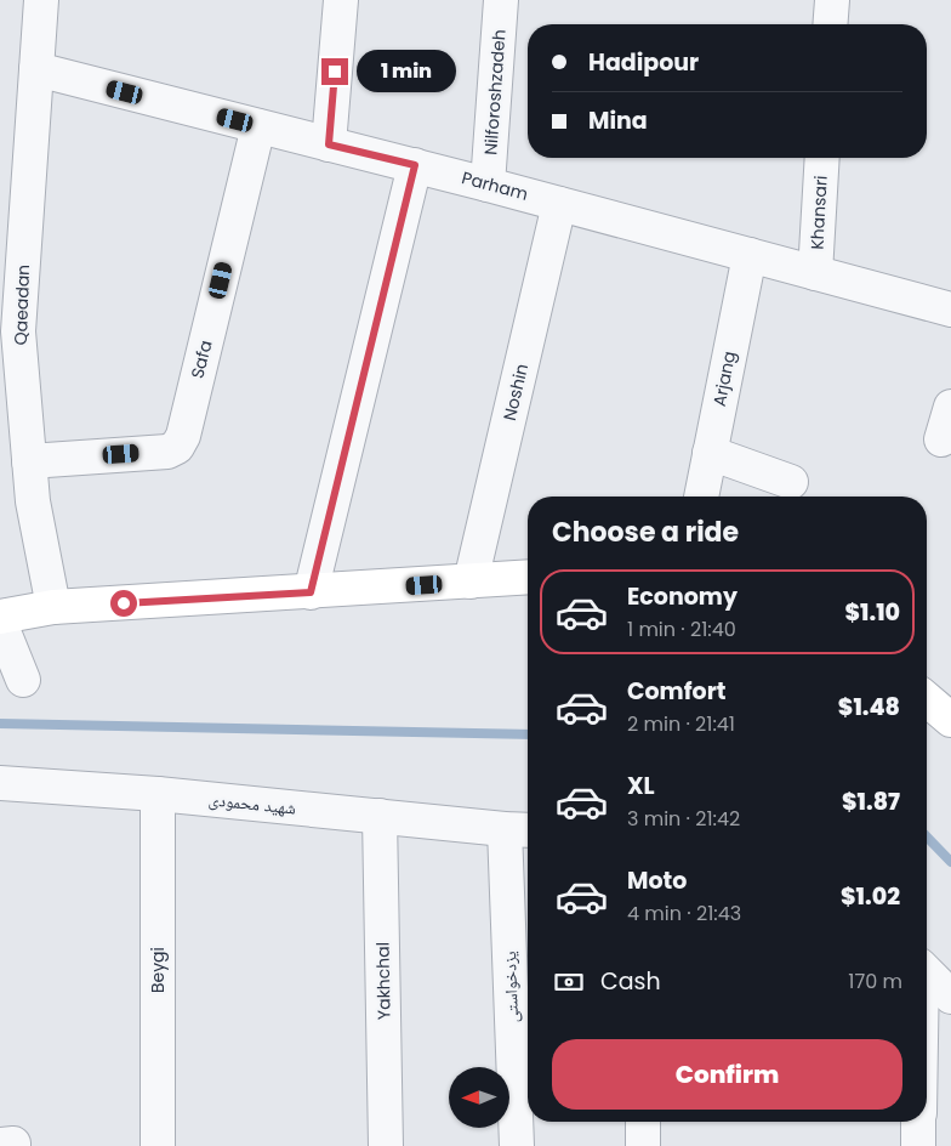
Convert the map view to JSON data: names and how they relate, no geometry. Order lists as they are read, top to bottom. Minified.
{"streets":{"street":["Nilforoshzadeh","Parham","Khansari","Qaeadan","Safa","Arjang","Noshin","شهید محمودی","Beygi","Yakhchal","یزدخواستی"]},"crossings":[["Nilforoshzadeh","Parham"],["Parham","Khansari"],["Parham","Qaeadan"],["Parham","Safa"],["Parham","Arjang"],["Parham","Noshin"],["Qaeadan","Safa"],["شهید محمودی","Beygi"],["شهید محمودی","Yakhchal"],["شهید محمودی","یزدخواستی"]],"north":"left","page":{"banner":["Hadipour","Mina"],"bubble":"1 min","heading":"Choose a ride","list":[{"name":"Economy","note":"1 min · 21:40","value":"$1.10"},{"name":"Comfort","note":"2 min · 21:41","value":"$1.48"},{"name":"XL","note":"3 min · 21:42","value":"$1.87"},{"name":"Moto","note":"4 min · 21:43","value":"$1.02"}],"pay":["Cash","170 m"],"buttons":"Confirm"}}
